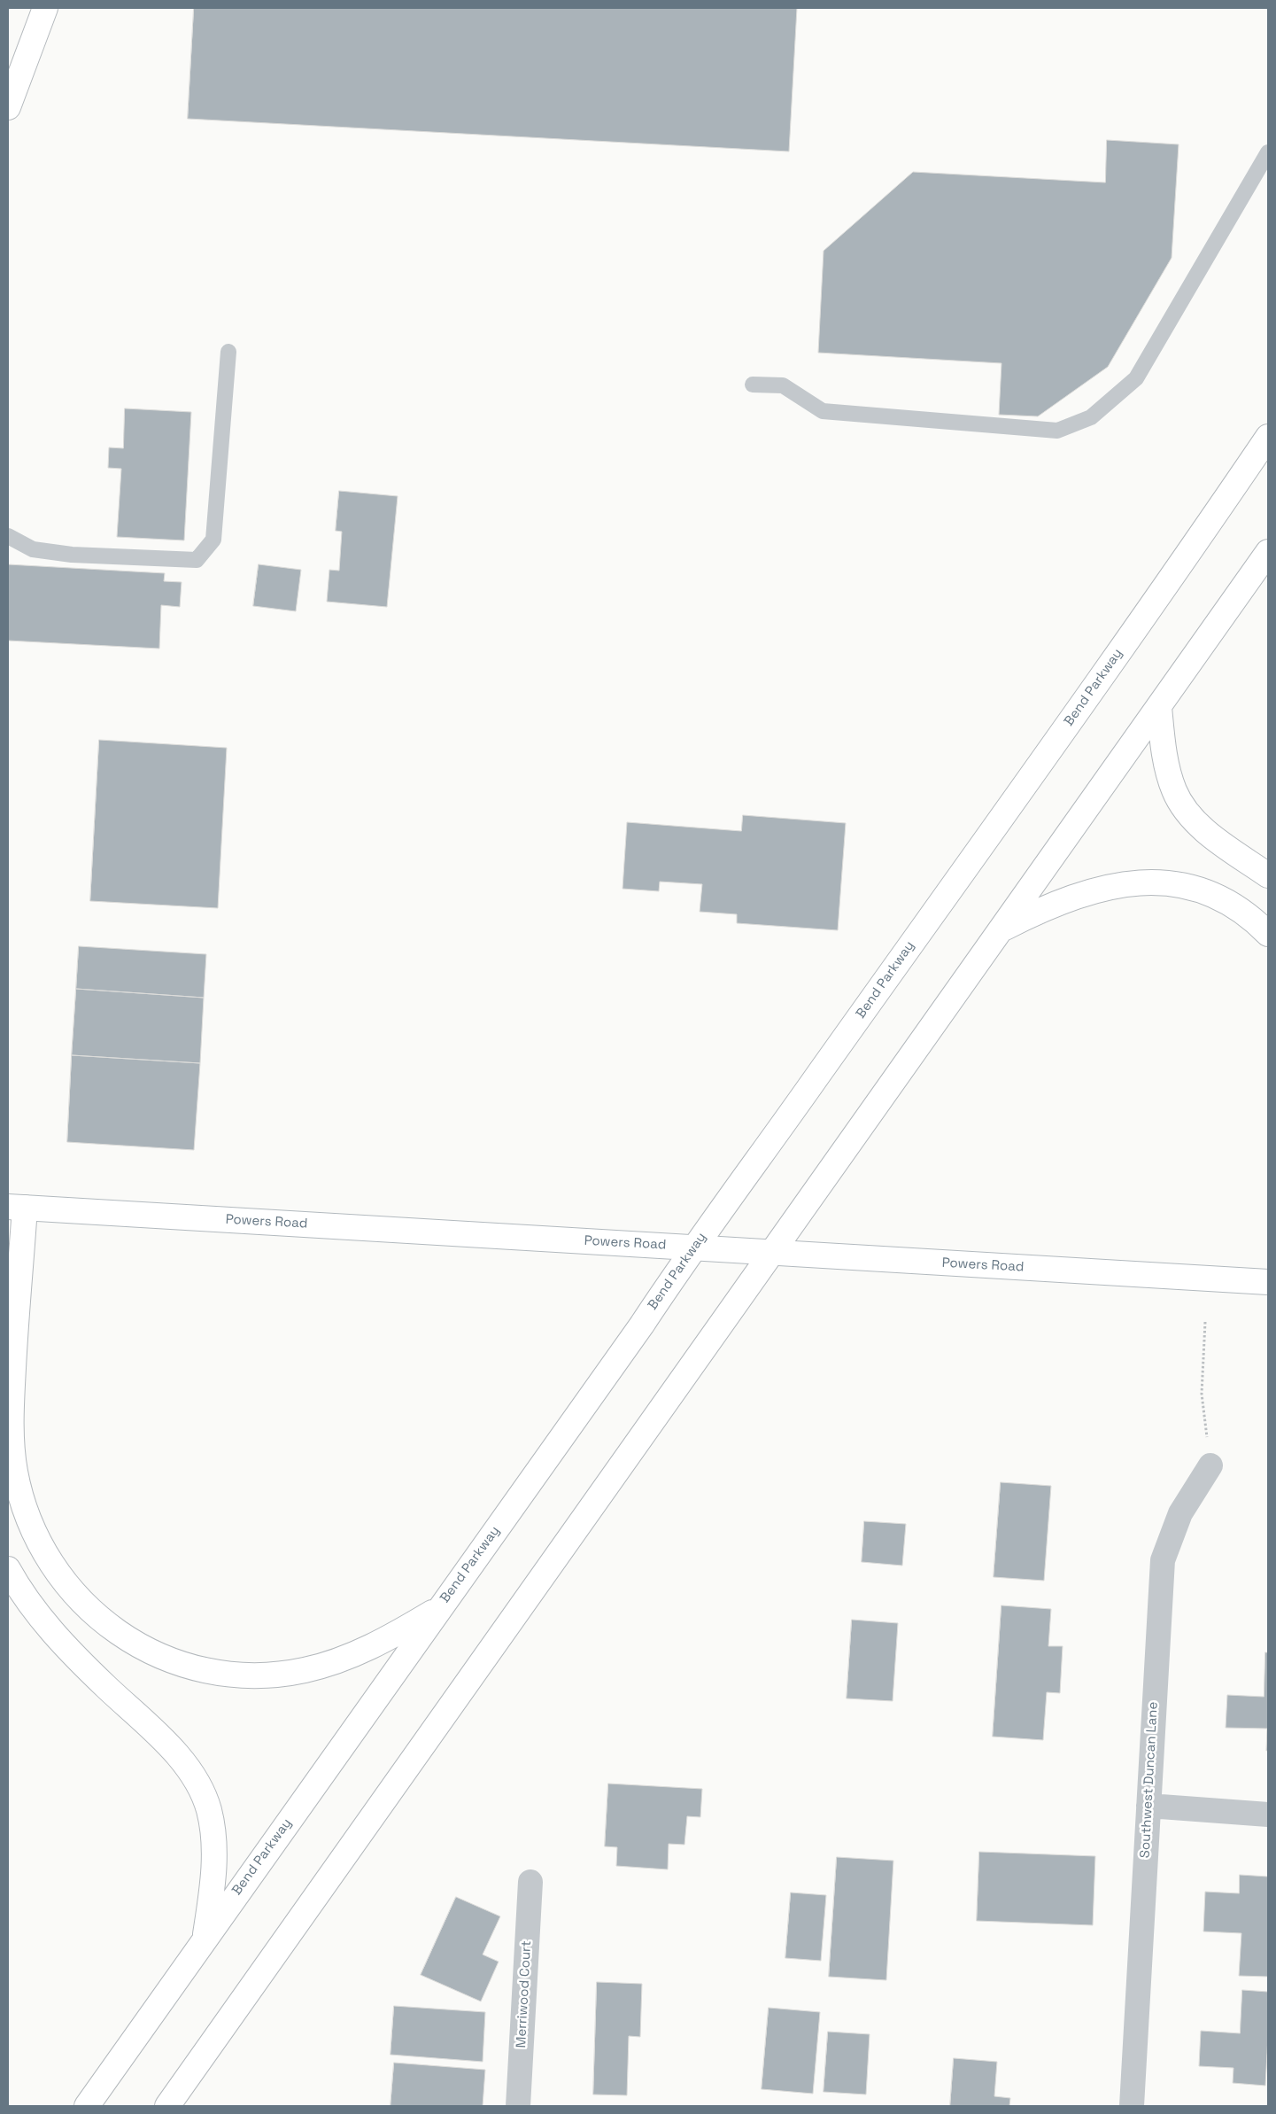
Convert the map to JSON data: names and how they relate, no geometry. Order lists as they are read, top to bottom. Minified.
{"streets":{"main road":["Bend Parkway","Powers Road"],"street":["Southwest Duncan Lane","Merriwood Court"]},"crossings":[["Bend Parkway","Powers Road"]]}
